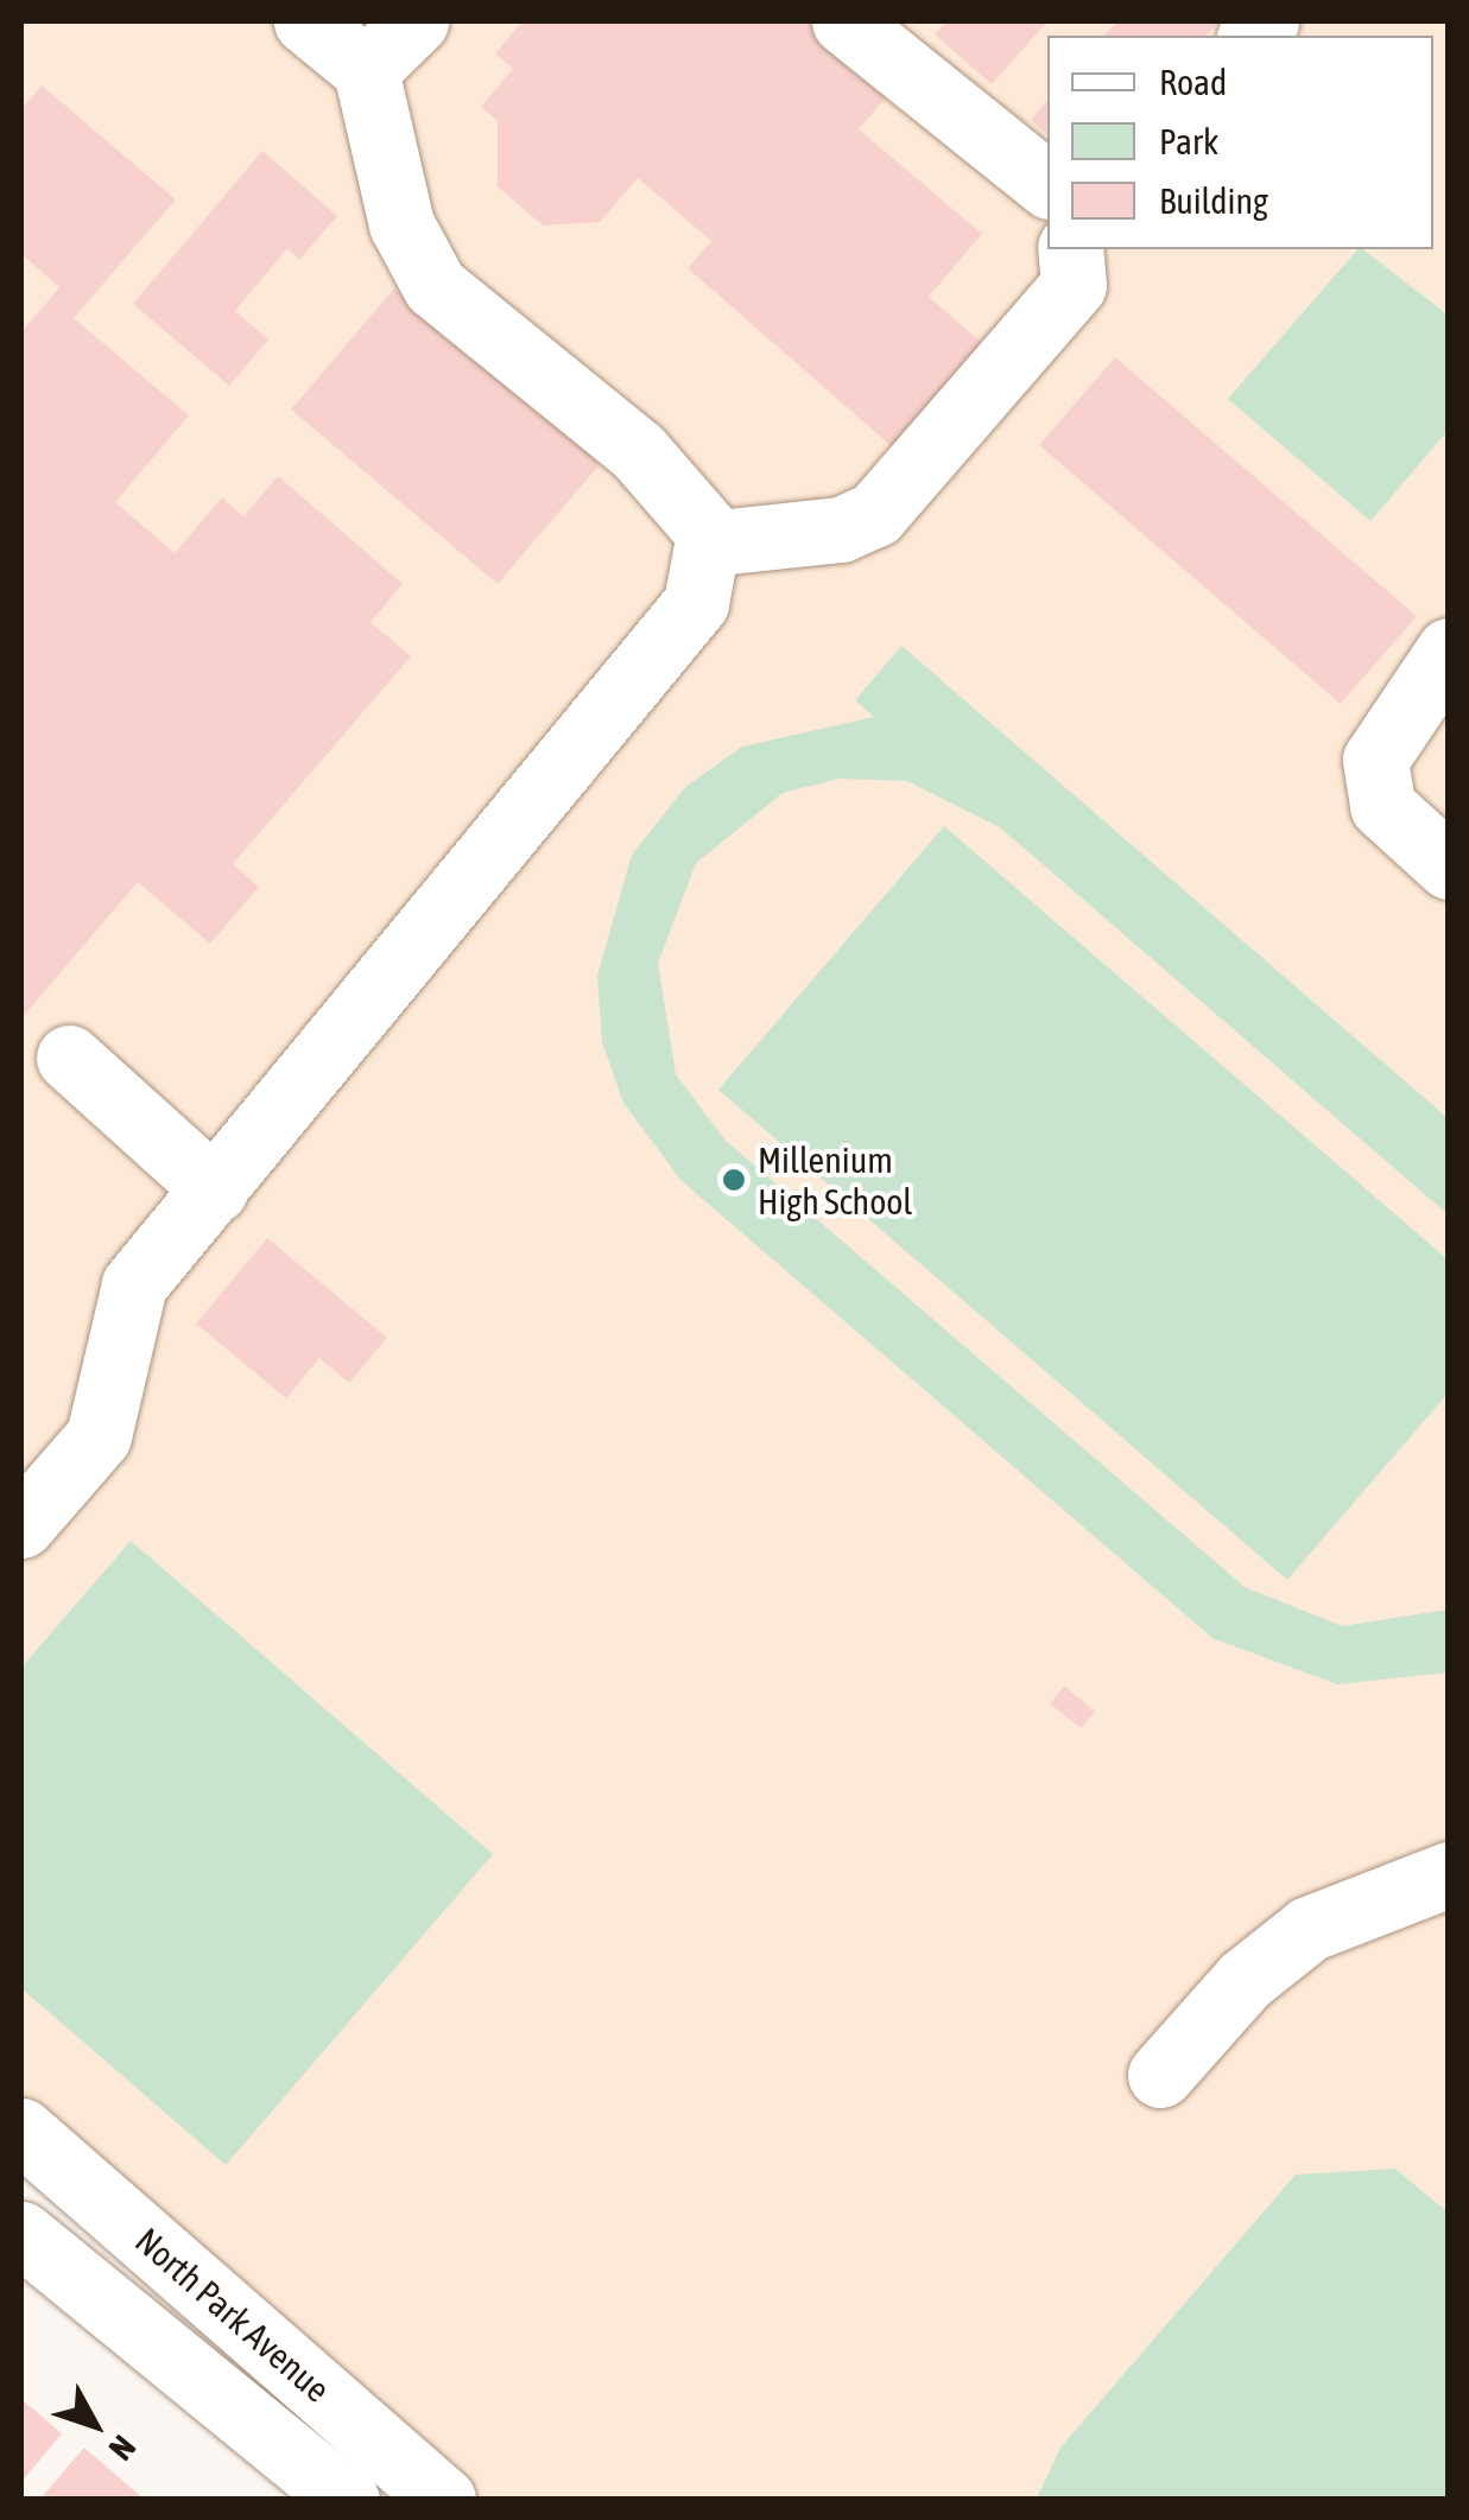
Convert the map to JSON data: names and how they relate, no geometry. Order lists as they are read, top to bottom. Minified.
{"streets":{"street":["North Park Avenue"]},"places":["Millenium High School"],"legend":["Road","Park","Building"],"north":"bottom right"}
